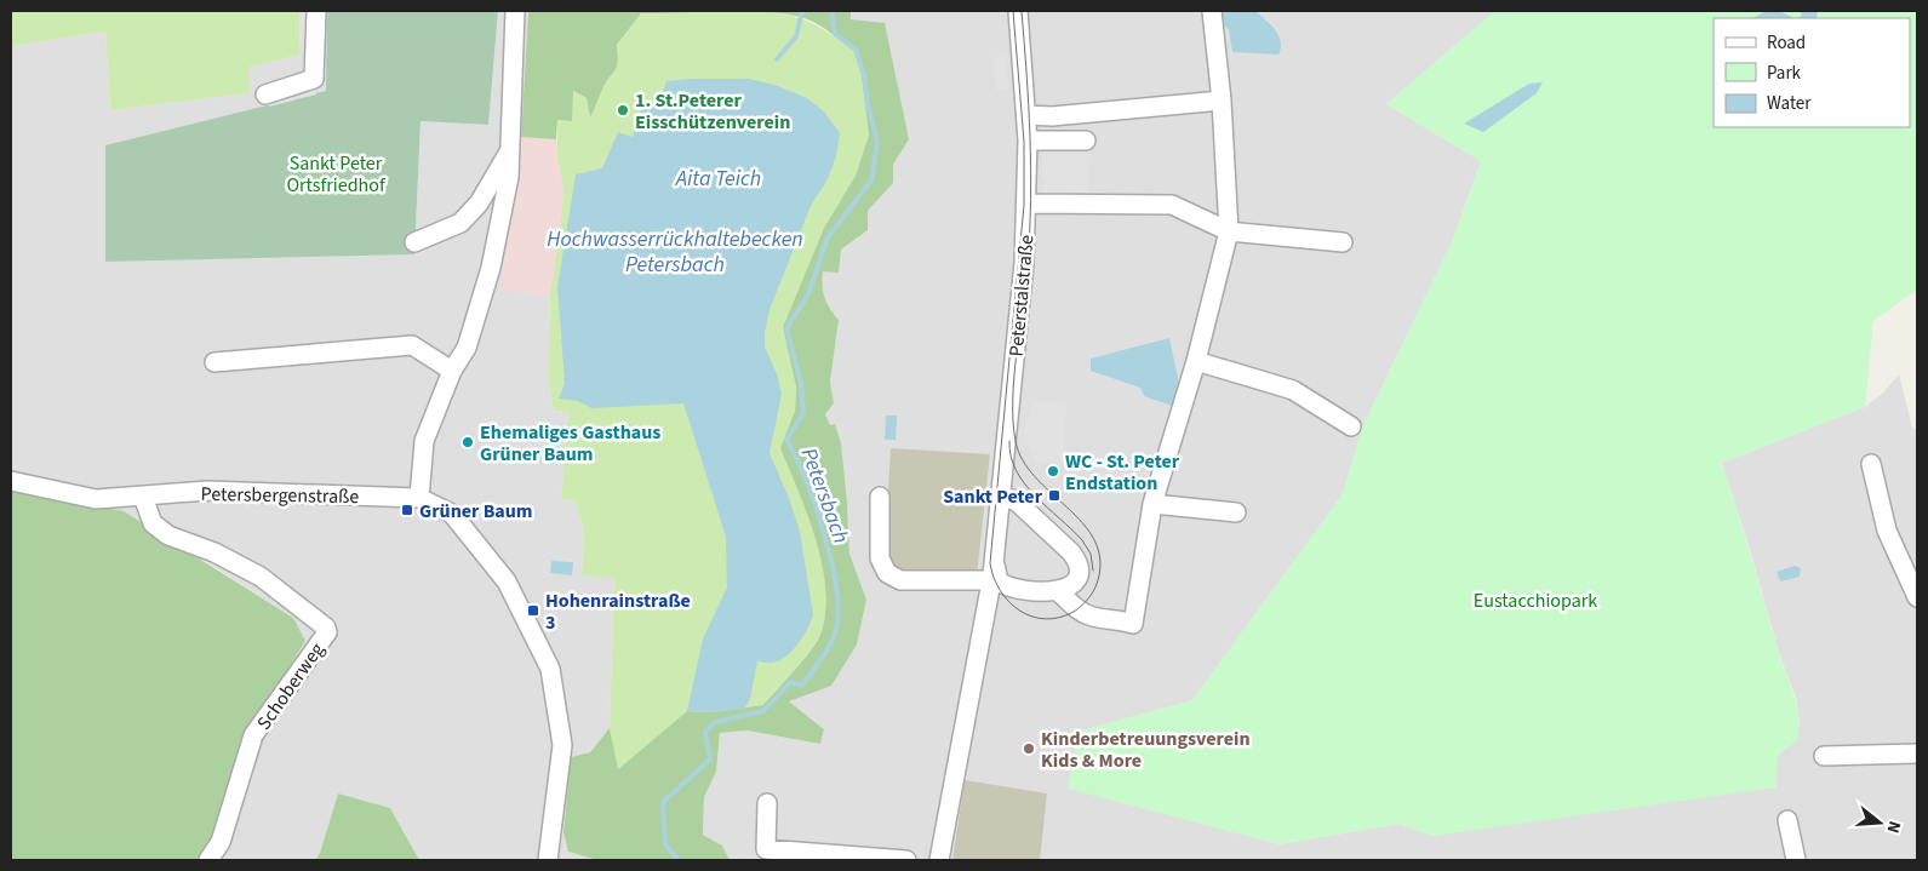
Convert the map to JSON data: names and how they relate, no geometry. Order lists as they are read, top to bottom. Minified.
{"streets":{"street":["Peterstalstraße","Petersbergenstraße","Schoberweg"]},"crossings":[["Petersbergenstraße","Schoberweg"]],"water":["Aita Teich","Hochwasserrückhaltebecken Petersbach","Petersbach"],"parks":["Sankt Peter Ortsfriedhof","Eustacchiopark"],"places":{"other":["1. St.Peterer Eisschützenverein","Ehemaliges Gasthaus Grüner Baum","WC - St. Peter Endstation","Kinderbetreuungsverein Kids & More"],"transit":["Sankt Peter","Grüner Baum","Hohenrainstraße 3"]},"legend":["Road","Park","Water"],"north":"right"}
